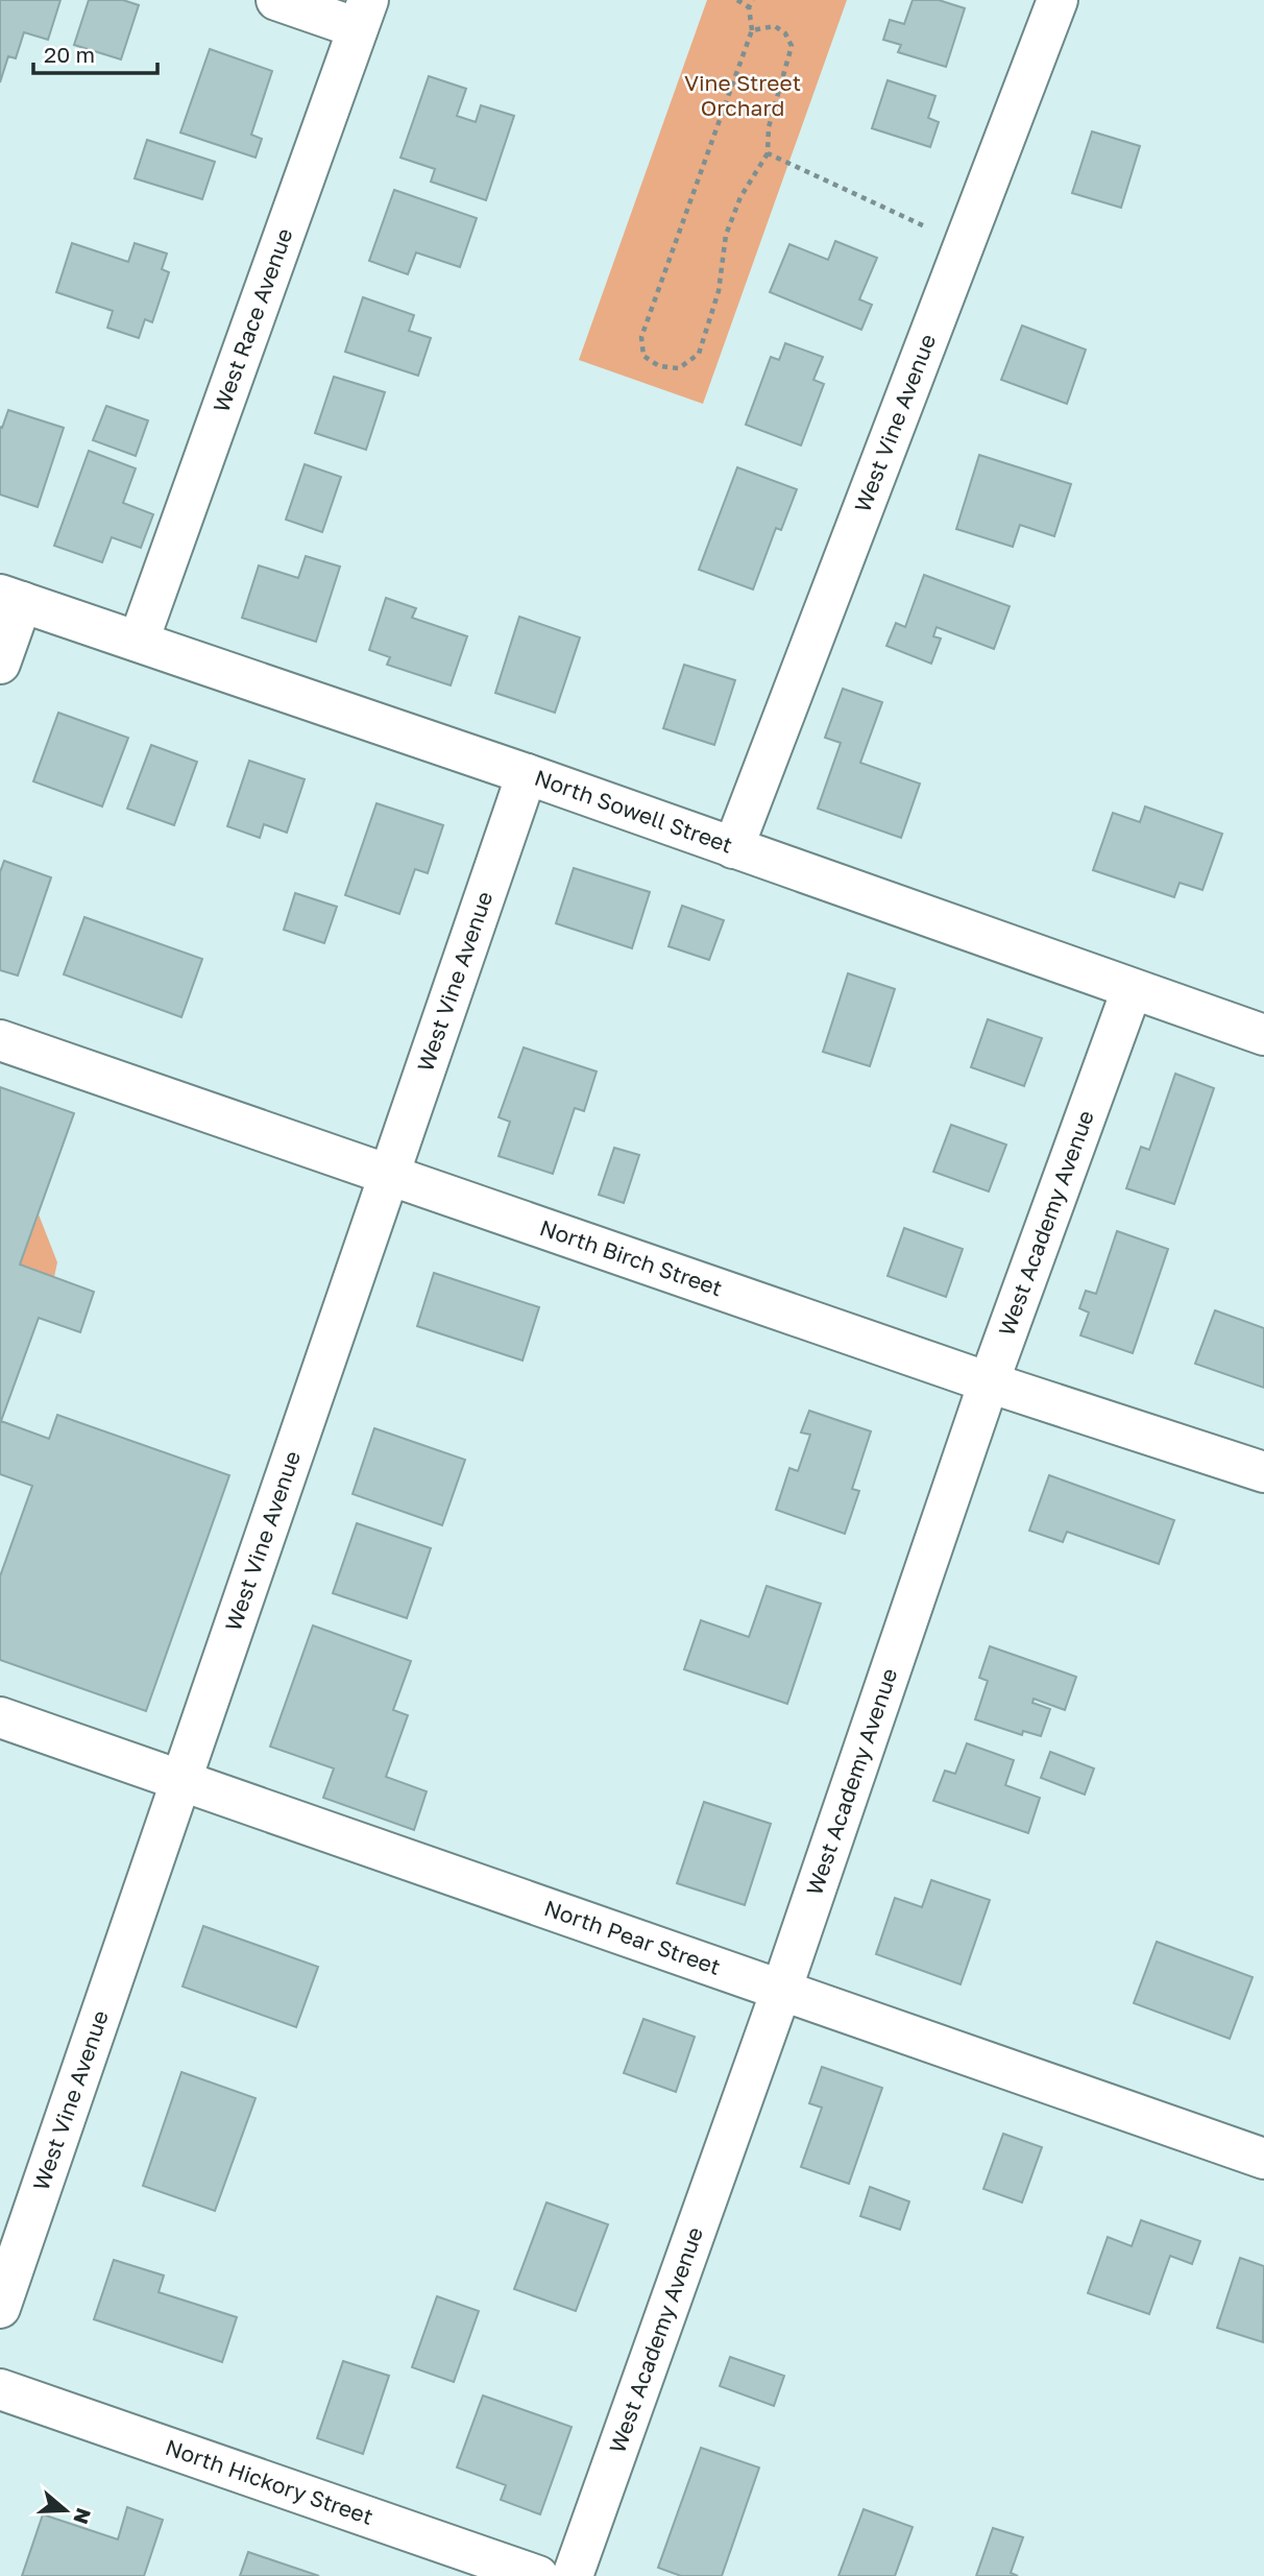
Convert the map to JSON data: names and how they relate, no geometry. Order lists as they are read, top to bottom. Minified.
{"streets":{"street":["West Race Avenue","West Vine Avenue","North Sowell Street","West Academy Avenue","North Birch Street","North Pear Street","North Hickory Street"]},"crossings":[["West Race Avenue","North Sowell Street"],["West Vine Avenue","North Sowell Street"],["West Vine Avenue","North Birch Street"],["West Vine Avenue","North Pear Street"],["North Sowell Street","West Academy Avenue"],["West Academy Avenue","North Birch Street"],["West Academy Avenue","North Pear Street"]],"parks":["Vine Street Orchard"],"scale_bar":"20 m","north":"right"}
